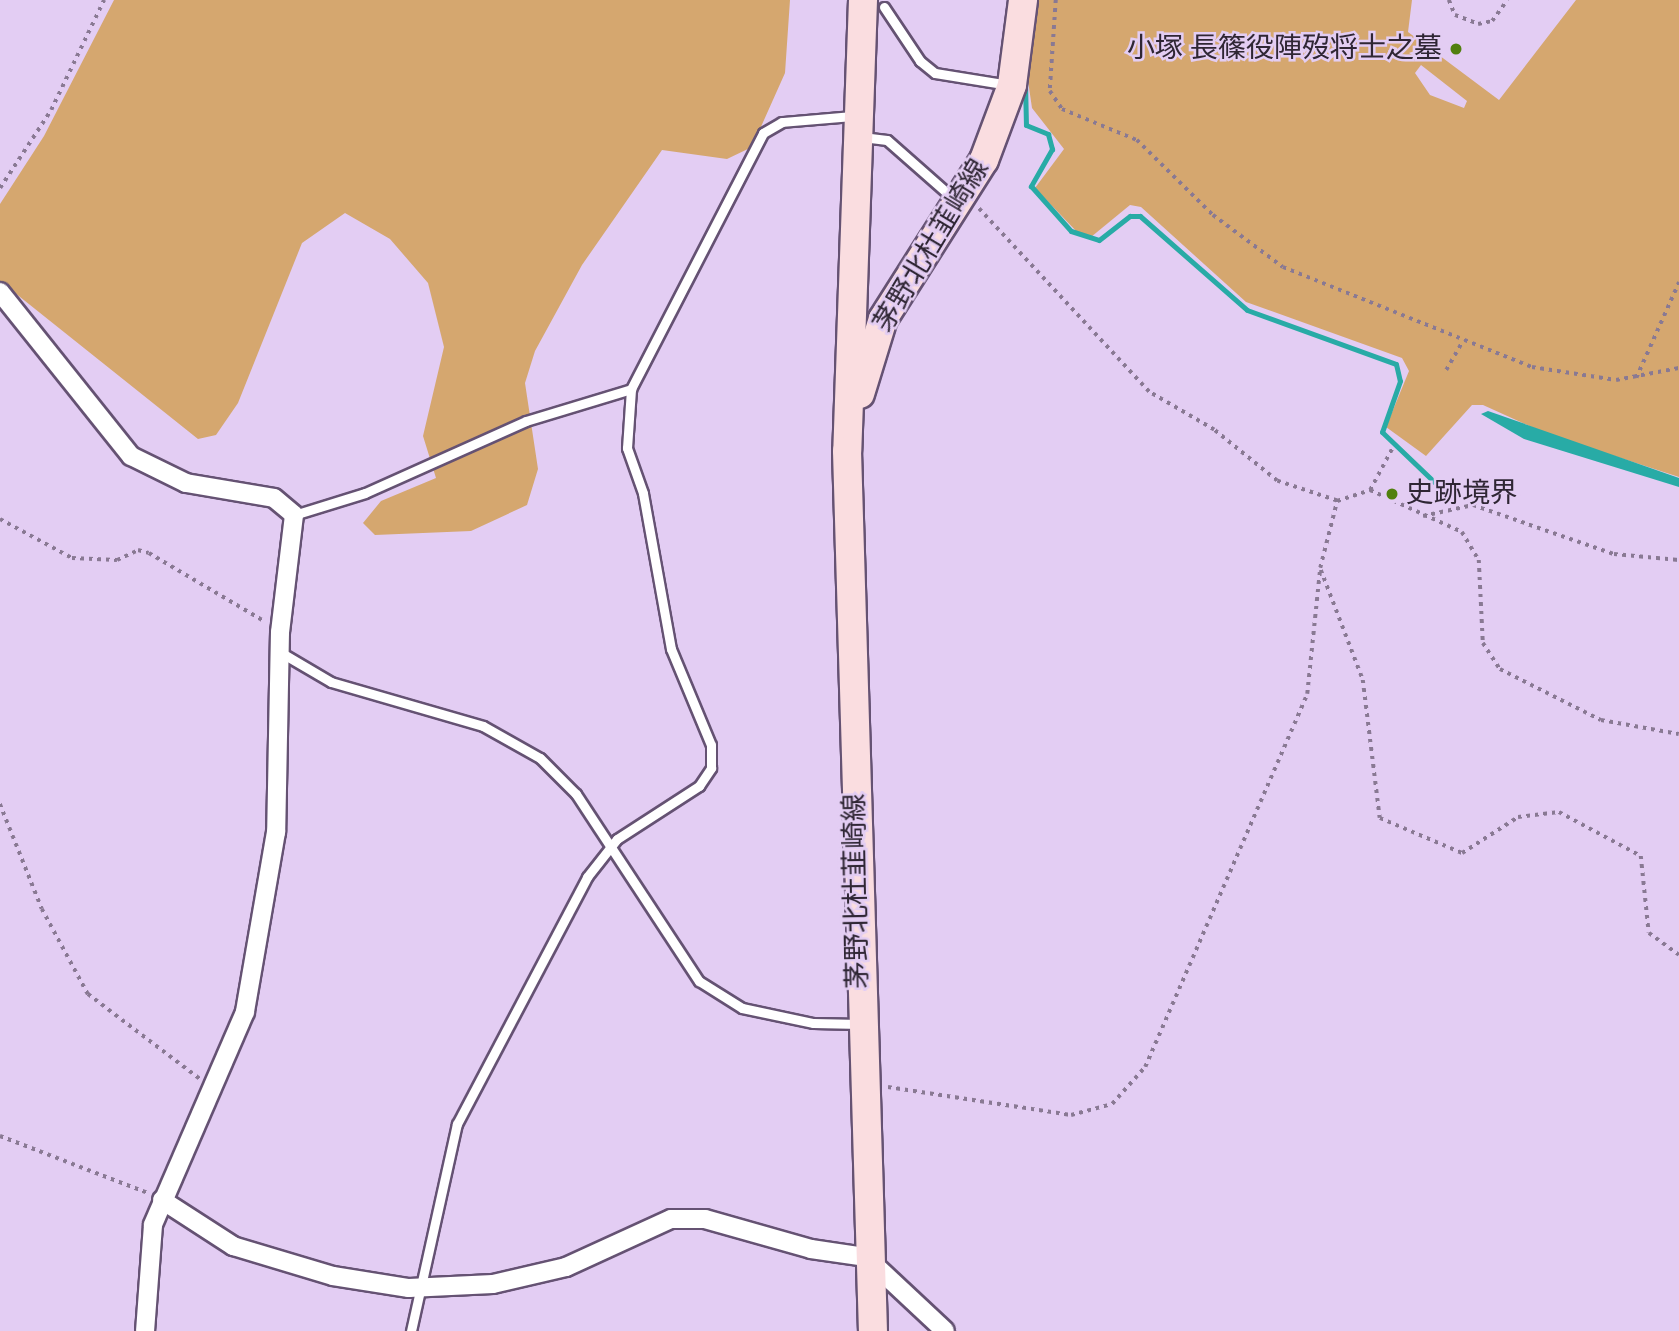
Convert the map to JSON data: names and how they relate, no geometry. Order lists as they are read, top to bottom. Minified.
{"streets":{"main road":["茅野北杜韮崎線"]},"places":["小塚 長篠役陣歿将士之墓","史跡境界"]}
